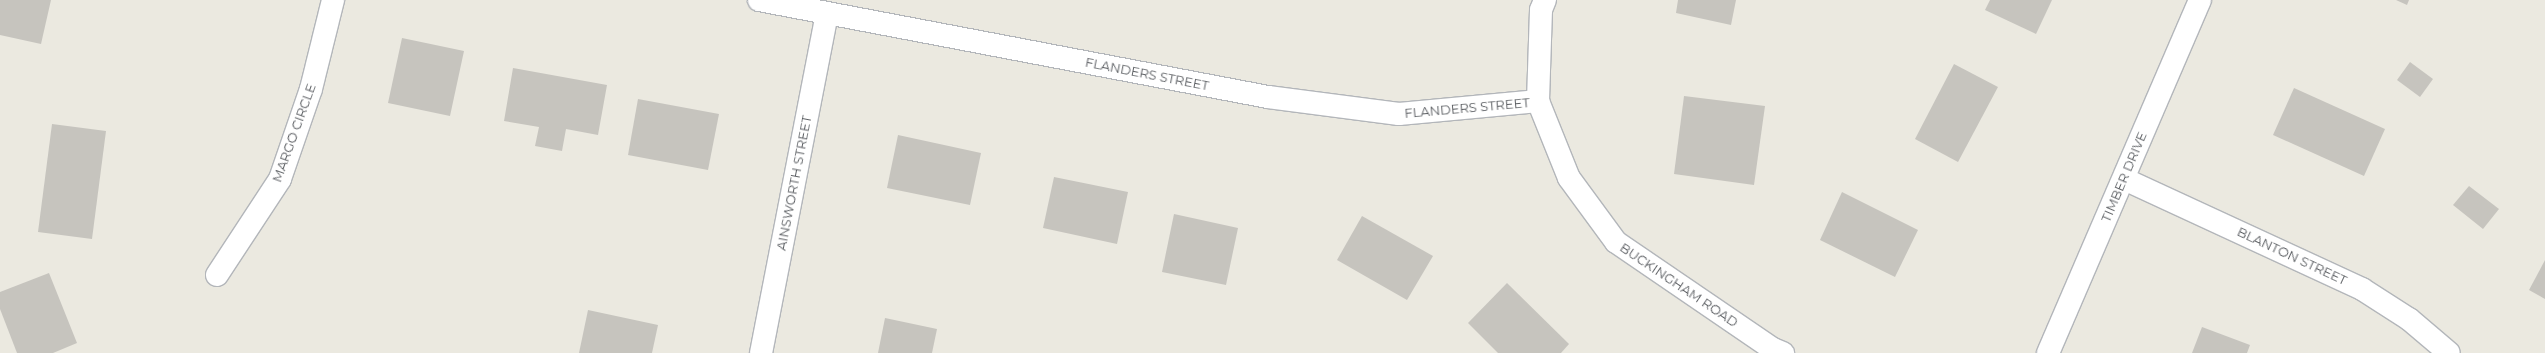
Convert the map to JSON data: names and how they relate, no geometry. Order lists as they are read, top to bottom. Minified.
{"streets":{"street":["FLANDERS STREET","MARGO CIRCLE","TIMBER DRIVE","AINSWORTH STREET","BLANTON STREET","BUCKINGHAM ROAD"]},"crossings":[["FLANDERS STREET","AINSWORTH STREET"],["FLANDERS STREET","BUCKINGHAM ROAD"],["TIMBER DRIVE","BLANTON STREET"]]}
